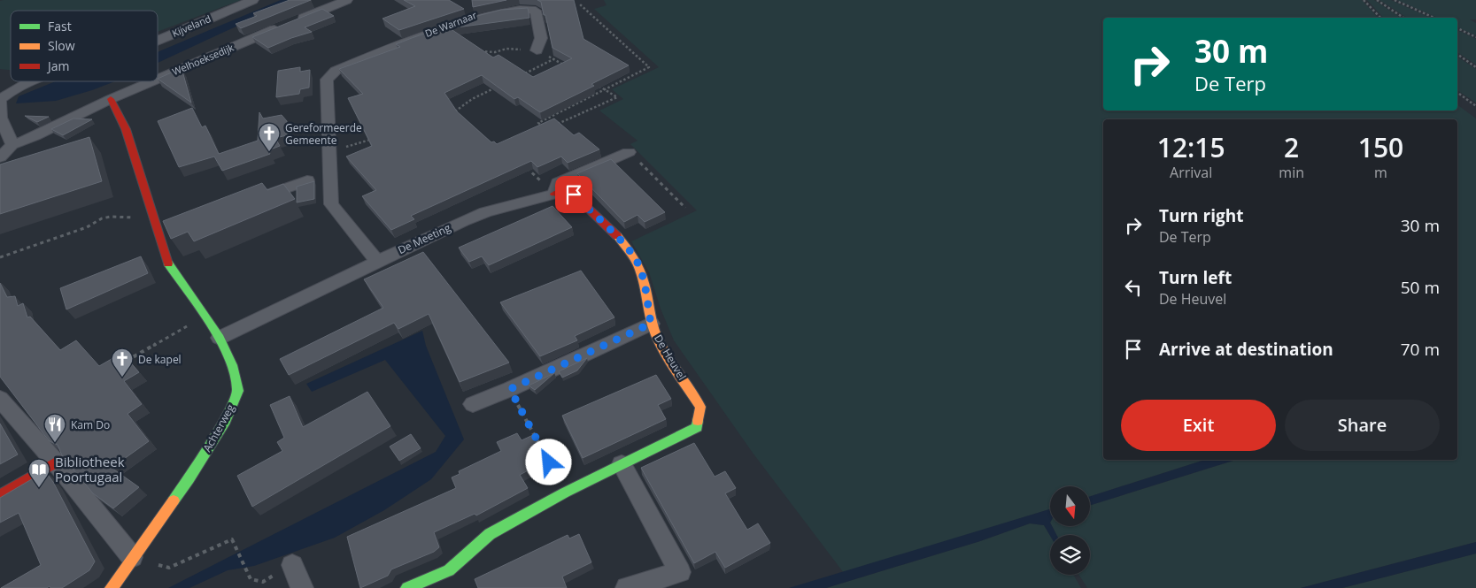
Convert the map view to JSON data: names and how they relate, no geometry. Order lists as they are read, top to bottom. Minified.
{"streets":{"street":["De Warnaar","Kijveland","Welhoeksedijk","De Meeting","De Heuvel","Achterweg"]},"crossings":[["De Warnaar","De Meeting"],["Kijveland","Welhoeksedijk"],["Welhoeksedijk","Achterweg"],["De Meeting","De Heuvel"],["De Meeting","Achterweg"]],"places":{"church":["Gereformeerde Gemeente","De kapel"],"restaurant":["Kam Do"],"library":["Bibliotheek Poortugaal"]},"legend":["Fast","Slow","Jam"],"north":"bottom","page":{"turn":["30 m","De Terp"],"eta":["12:15","Arrival","2","min","150","m"],"list":[{"name":"Turn right","note":"De Terp","value":"30 m"},{"name":"Turn left","note":"De Heuvel","value":"50 m"},{"name":"Arrive at destination","value":"70 m"}],"buttons":["Exit","Share"]}}
